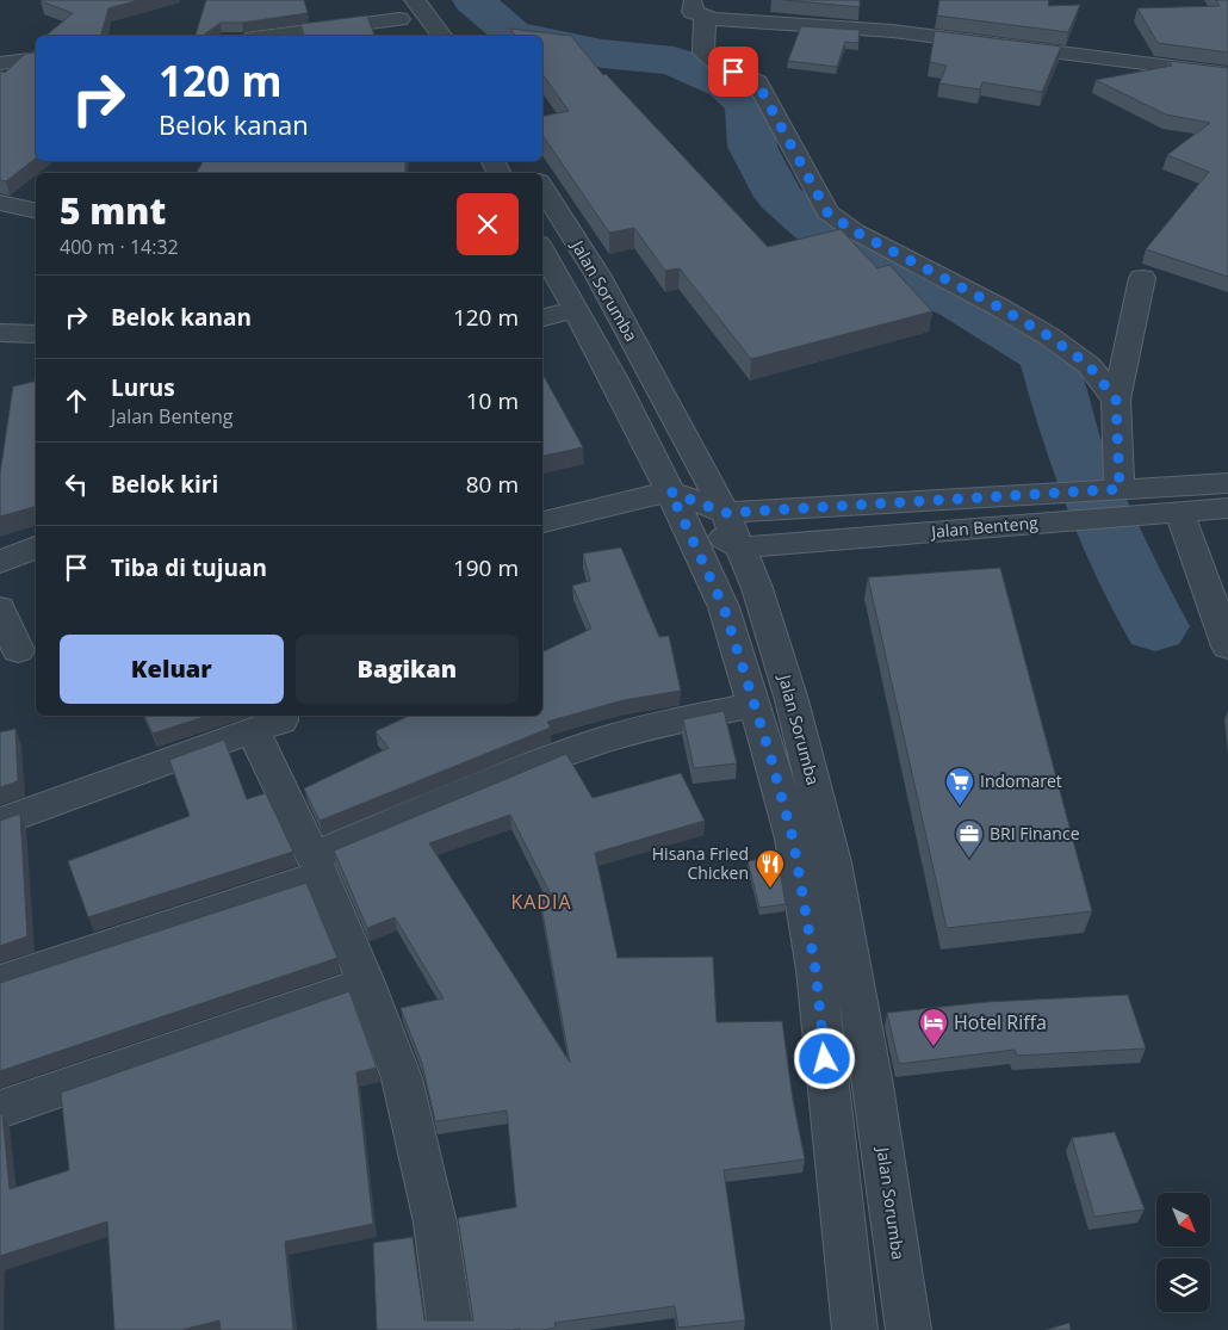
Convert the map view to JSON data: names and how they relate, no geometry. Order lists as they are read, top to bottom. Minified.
{"streets":{"street":["Jalan Sorumba","Jalan Benteng"]},"crossings":[["Jalan Sorumba","Jalan Benteng"]],"districts":["KADIA"],"places":{"supermarket":["Indomaret"],"office":["BRI Finance"],"restaurant":["Hisana Fried Chicken"],"hotel":["Hotel Riffa"]},"north":"bottom right","page":{"turn":["120 m","Belok kanan"],"heading":["5 mnt","400 m · 14:32"],"list":[{"name":"Belok kanan","value":"120 m"},{"name":"Lurus","note":"Jalan Benteng","value":"10 m"},{"name":"Belok kiri","value":"80 m"},{"name":"Tiba di tujuan","value":"190 m"}],"buttons":["Keluar","Bagikan"]}}
